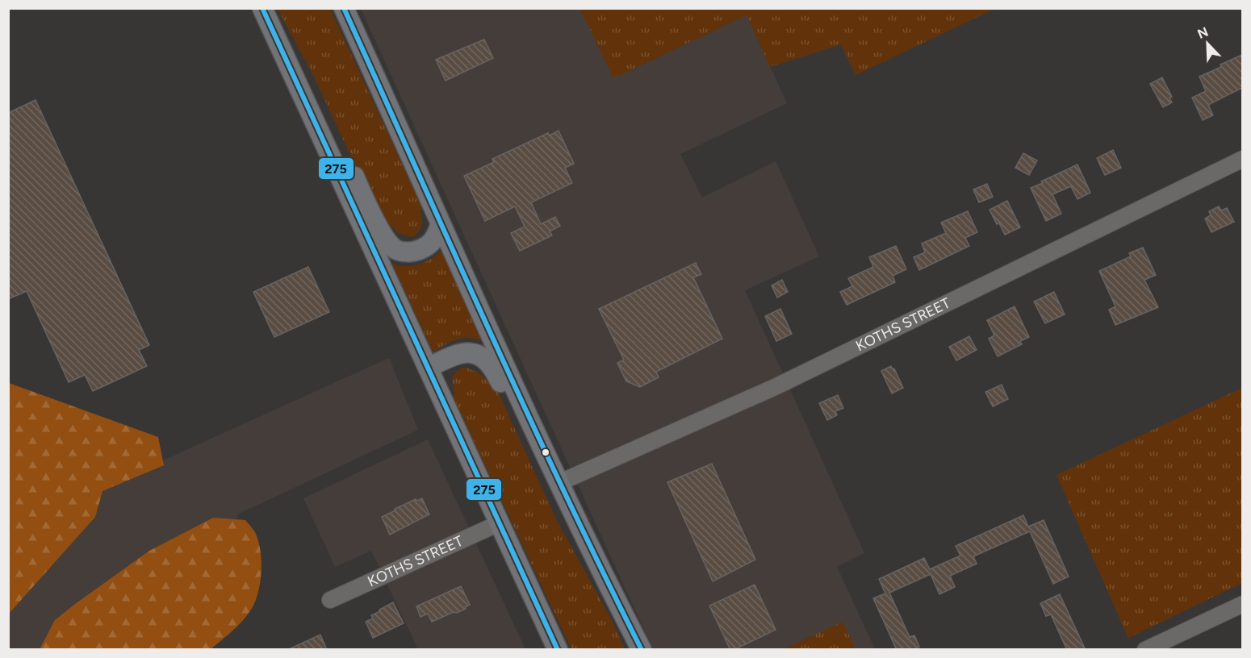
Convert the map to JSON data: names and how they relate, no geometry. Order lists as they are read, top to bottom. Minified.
{"streets":{"street":["KOTHS STREET"]},"lines":["transit line 275"],"north":"top left"}
